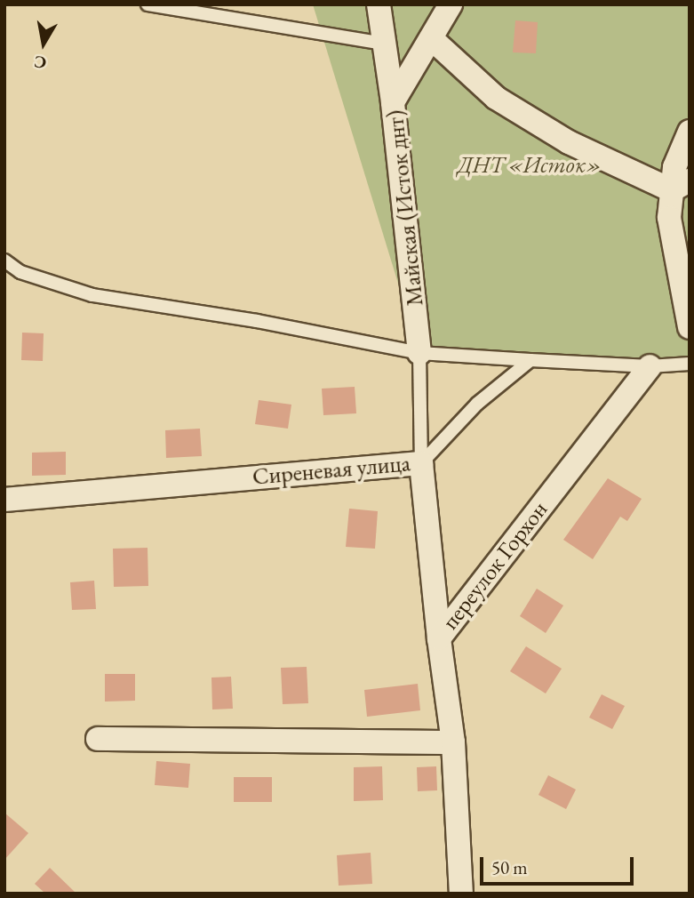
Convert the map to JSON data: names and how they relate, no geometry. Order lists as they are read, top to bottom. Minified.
{"streets":{"street":["Майская (Исток днт)","Сиреневая улица","переулок Горхон"]},"crossings":[["Майская (Исток днт)","Сиреневая улица"]],"parks":["ДНТ «Исток»"],"scale_bar":"50 m","north":"bottom"}
